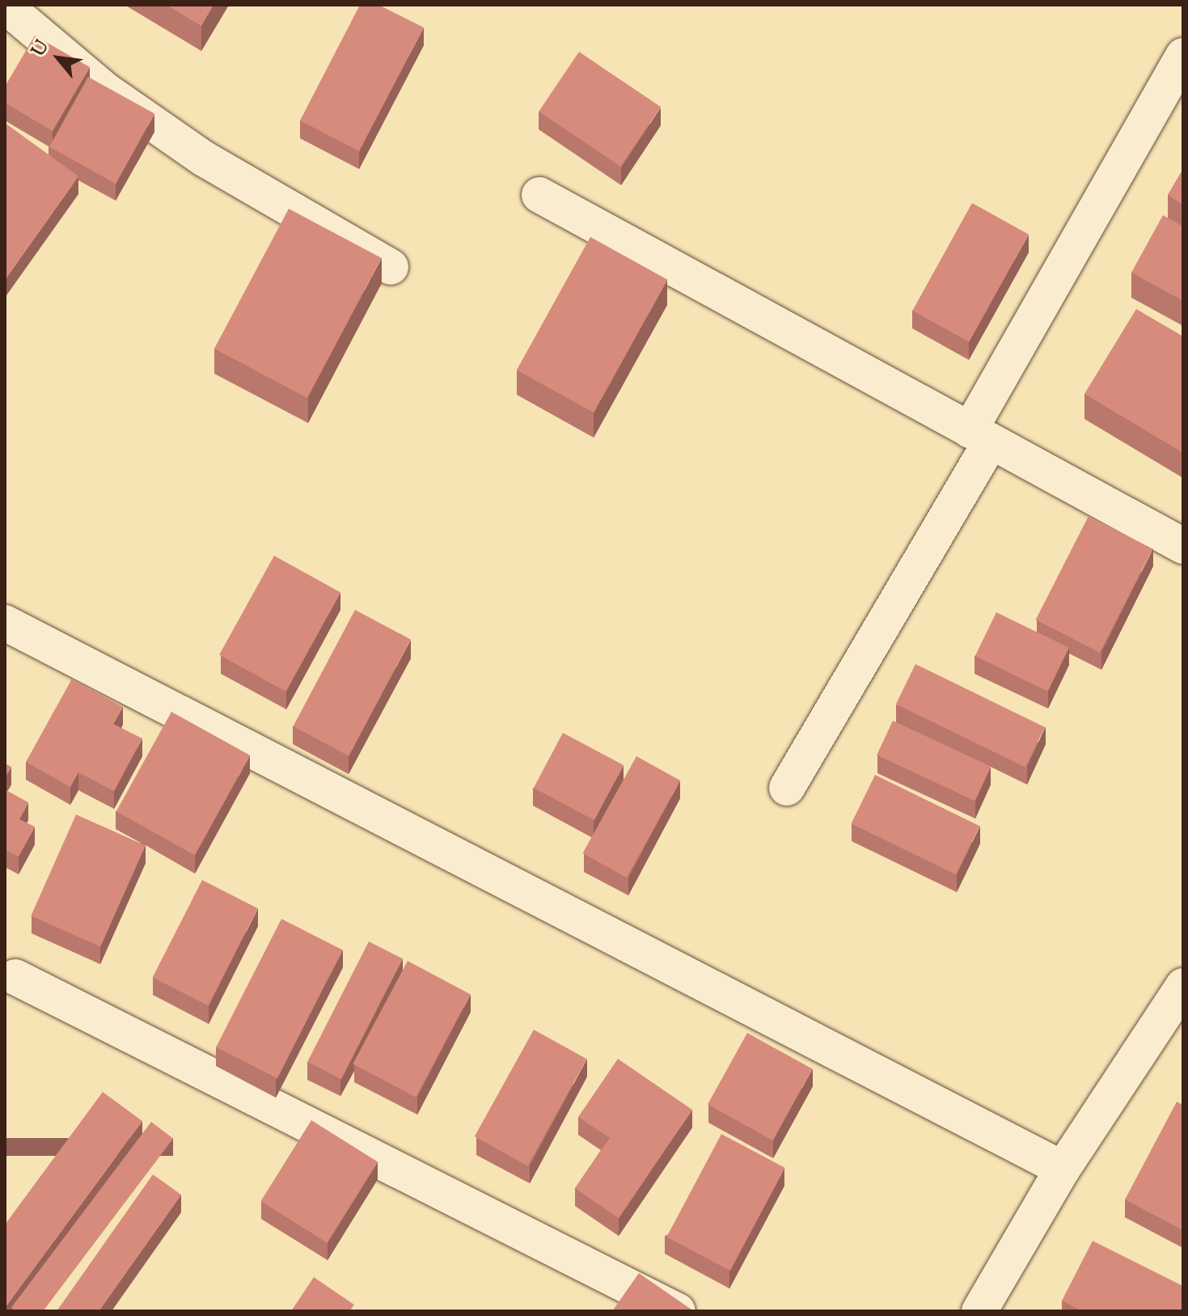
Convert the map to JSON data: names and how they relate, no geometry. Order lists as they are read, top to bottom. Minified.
{"north":"top left"}
